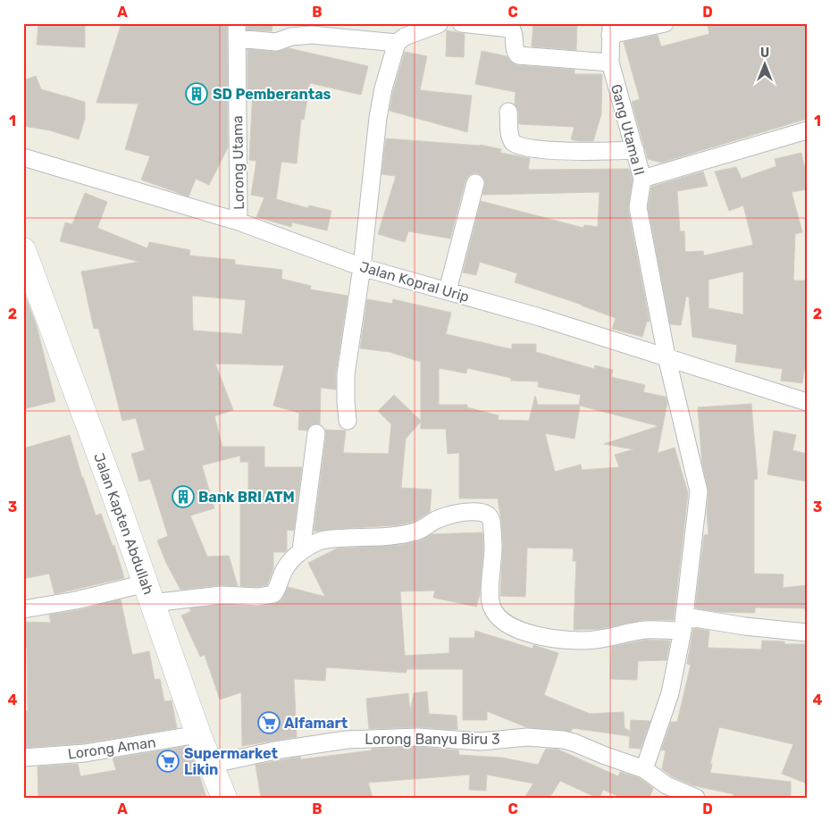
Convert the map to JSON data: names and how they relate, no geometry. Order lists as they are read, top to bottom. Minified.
{"streets":{"main road":["Jalan Kapten Abdullah"],"street":["Gang Utama II","Lorong Utama","Jalan Kopral Urip","Lorong Banyu Biru 3","Lorong Aman"]},"crossings":[["Gang Utama II","Jalan Kopral Urip"],["Gang Utama II","Lorong Banyu Biru 3"],["Lorong Utama","Jalan Kopral Urip"],["Jalan Kapten Abdullah","Lorong Banyu Biru 3"],["Jalan Kapten Abdullah","Lorong Aman"]],"places":{"building":["SD Pemberantas","Bank BRI ATM"],"supermarket":["Alfamart","Supermarket Likin"]},"north":"top","grid":{"columns":["A","B","C","D"],"rows":["1","2","3","4"]}}
